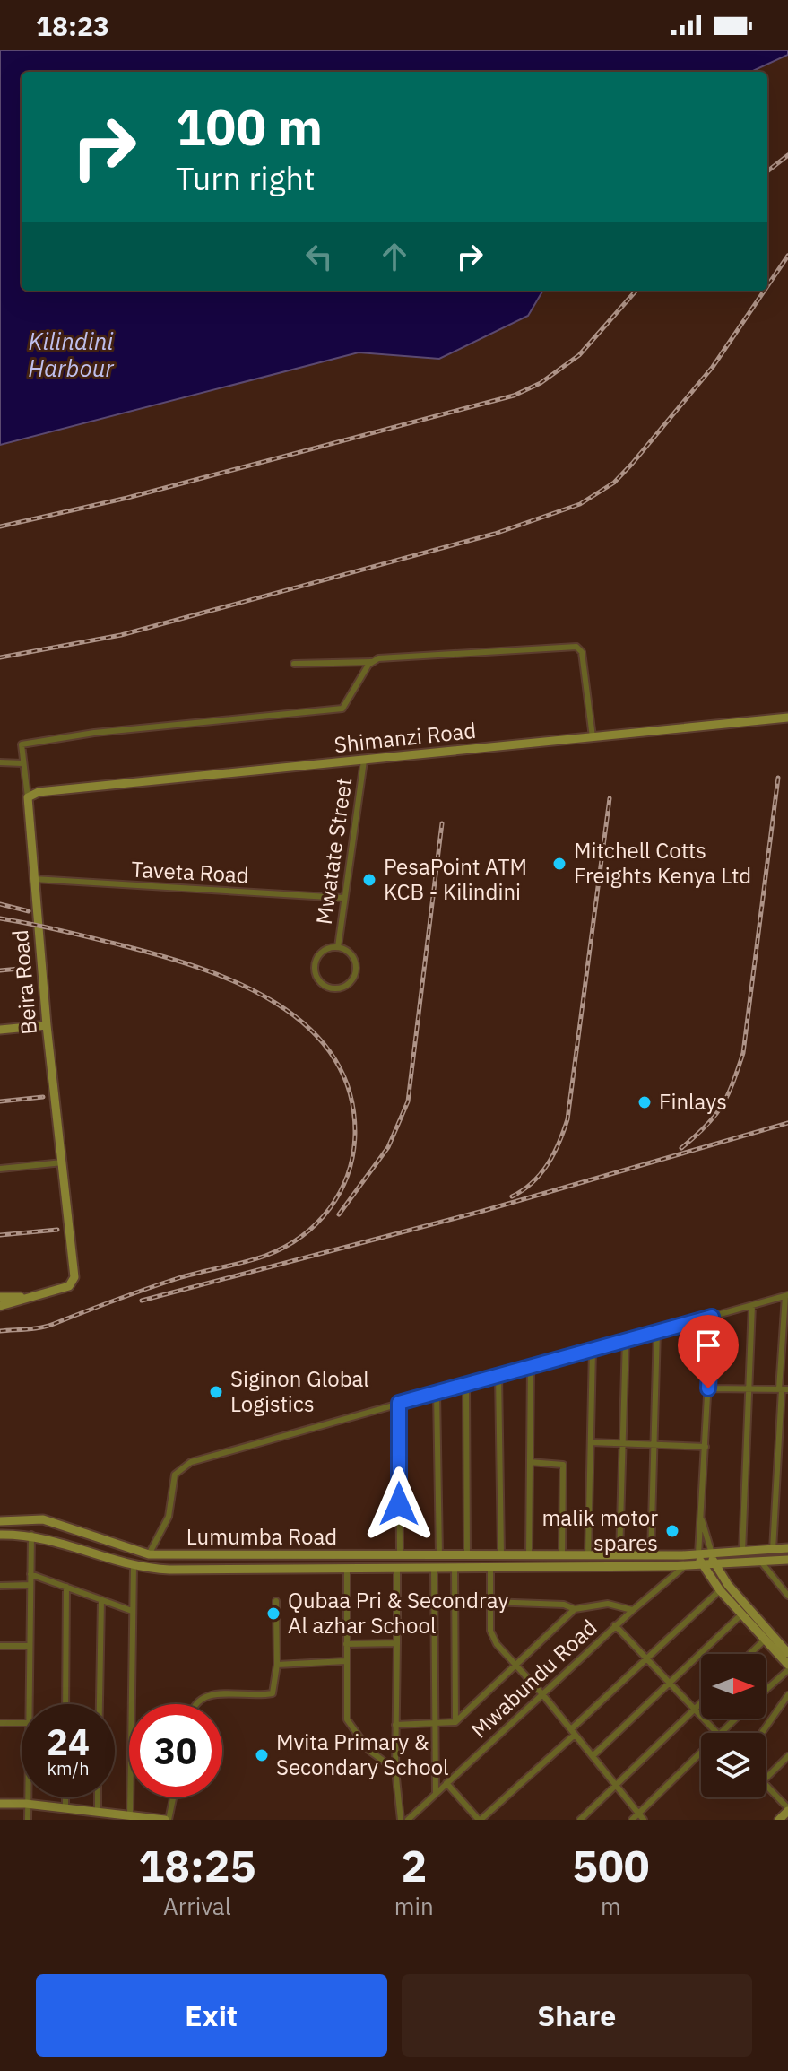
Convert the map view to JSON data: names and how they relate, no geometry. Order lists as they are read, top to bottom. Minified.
{"streets":{"main road":["Shimanzi Road","Beira Road","Lumumba Road"],"street":["Mwatate Street","Taveta Road","Mwabundu Road"]},"crossings":[["Shimanzi Road","Mwatate Street"],["Shimanzi Road","Beira Road"],["Mwatate Street","Taveta Road"],["Taveta Road","Beira Road"],["Lumumba Road","Mwabundu Road"]],"water":["Kilindini Harbour"],"places":["Mitchell Cotts Freights Kenya Ltd","PesaPoint ATM KCB - Kilindini","Finlays","Siginon Global Logistics","malik motor spares","Qubaa Pri & Secondray Al azhar School","Mvita Primary & Secondary School"],"north":"right","page":{"status":"18:23","turn":["100 m","Turn right"],"speed":"24 km/h","limit":"30","eta":["18:25","Arrival","2","min","500","m"],"buttons":["Exit","Share"]}}
